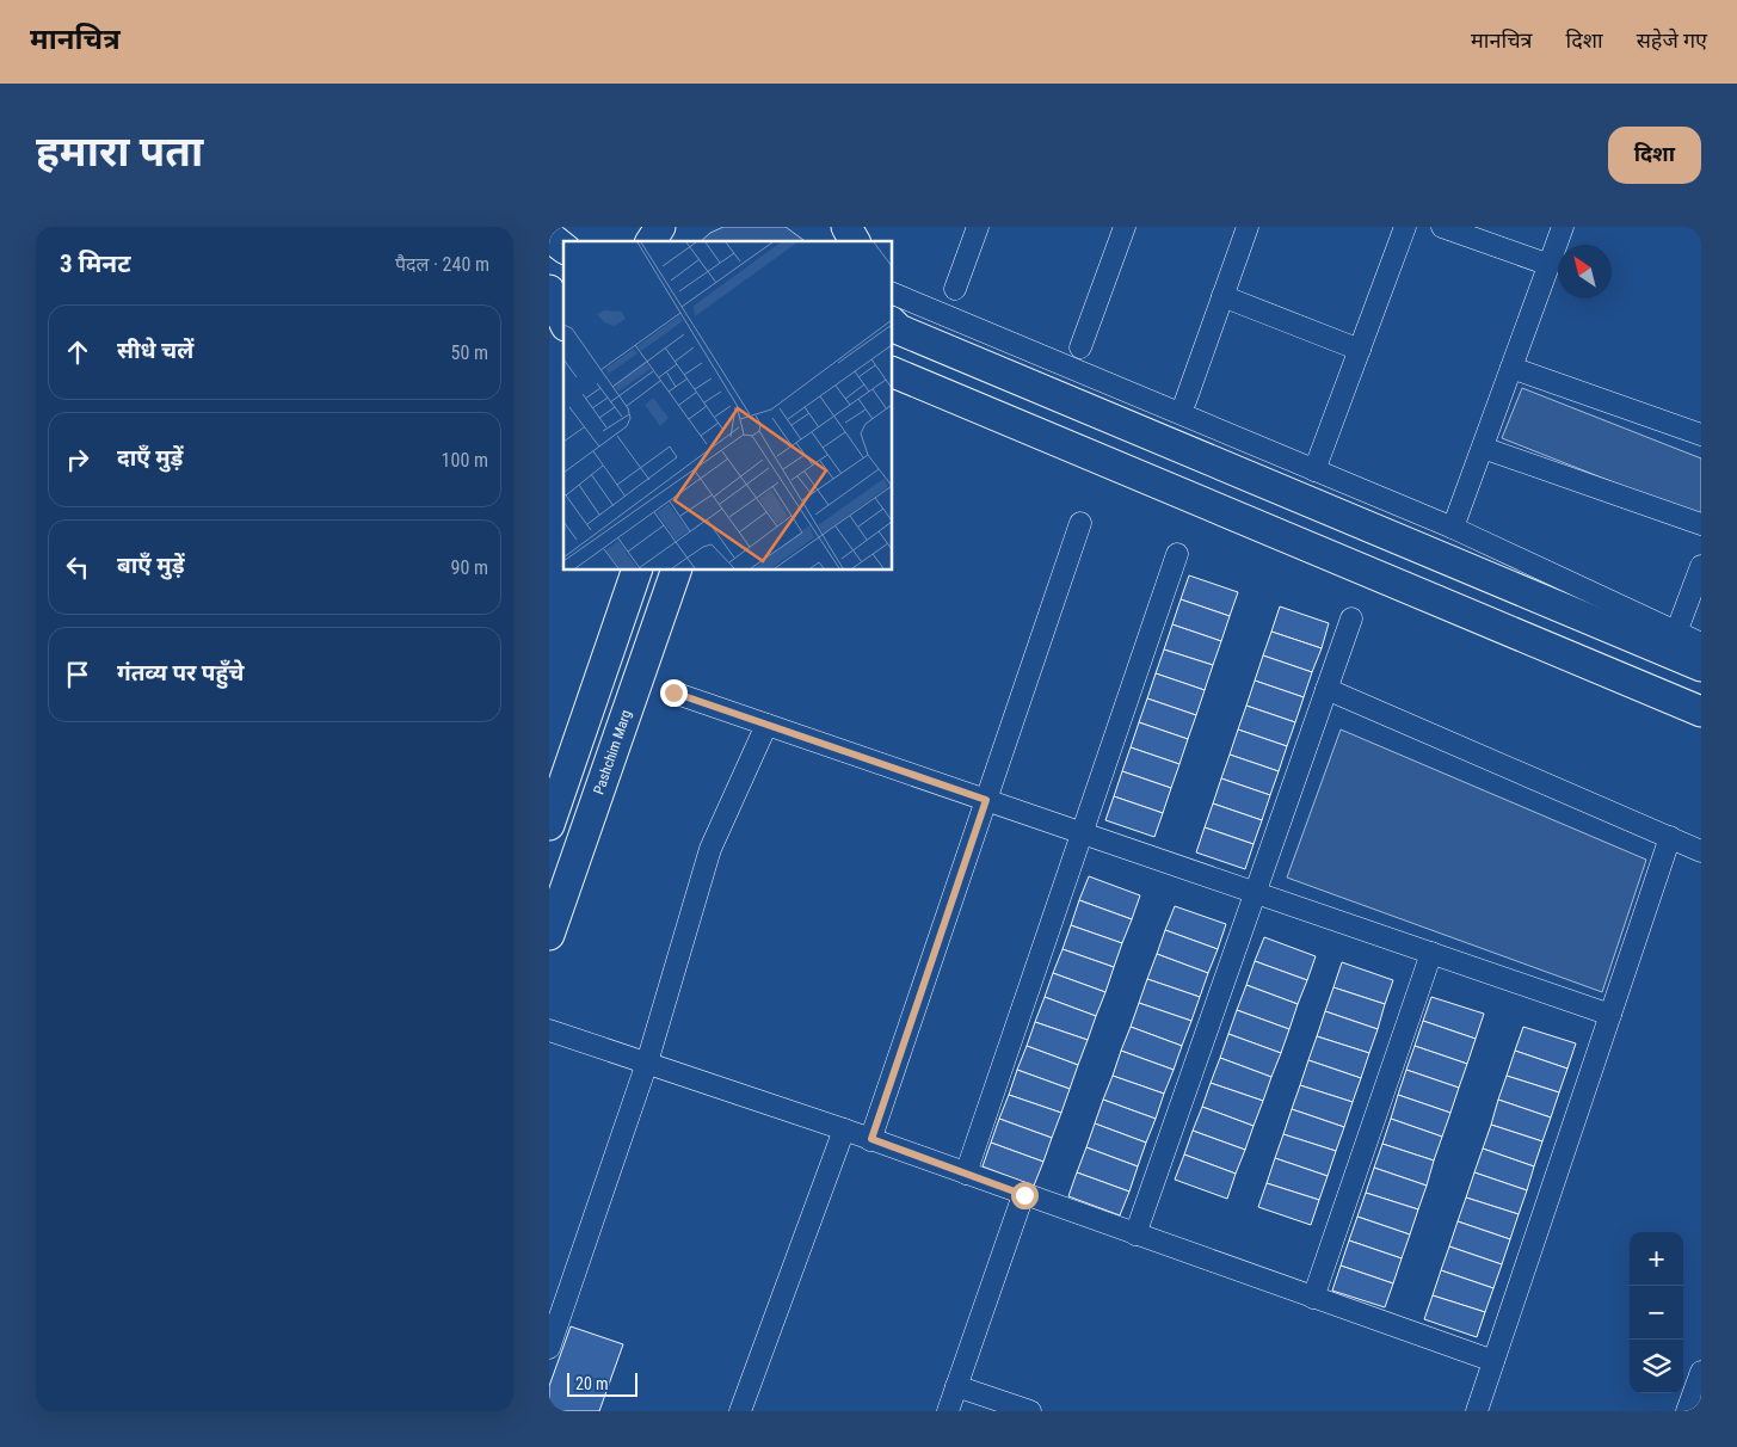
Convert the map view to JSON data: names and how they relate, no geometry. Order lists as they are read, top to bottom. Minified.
{"streets":{"main road":["Pashchim Marg"]},"scale_bar":"20 m","north":"top left","page":{"header":"मानचित्र","nav":["मानचित्र","दिशा","सहेजे गए"],"buttons":"दिशा","title":"हमारा पता","heading":["3 मिनट","पैदल · 240 m"],"list":[["सीधे चलें","50 m"],["दाएँ मुड़ें","100 m"],["बाएँ मुड़ें","90 m"],"गंतव्य पर पहुँचे"],"map_buttons":["+","−"],"scale":"20 m"}}
